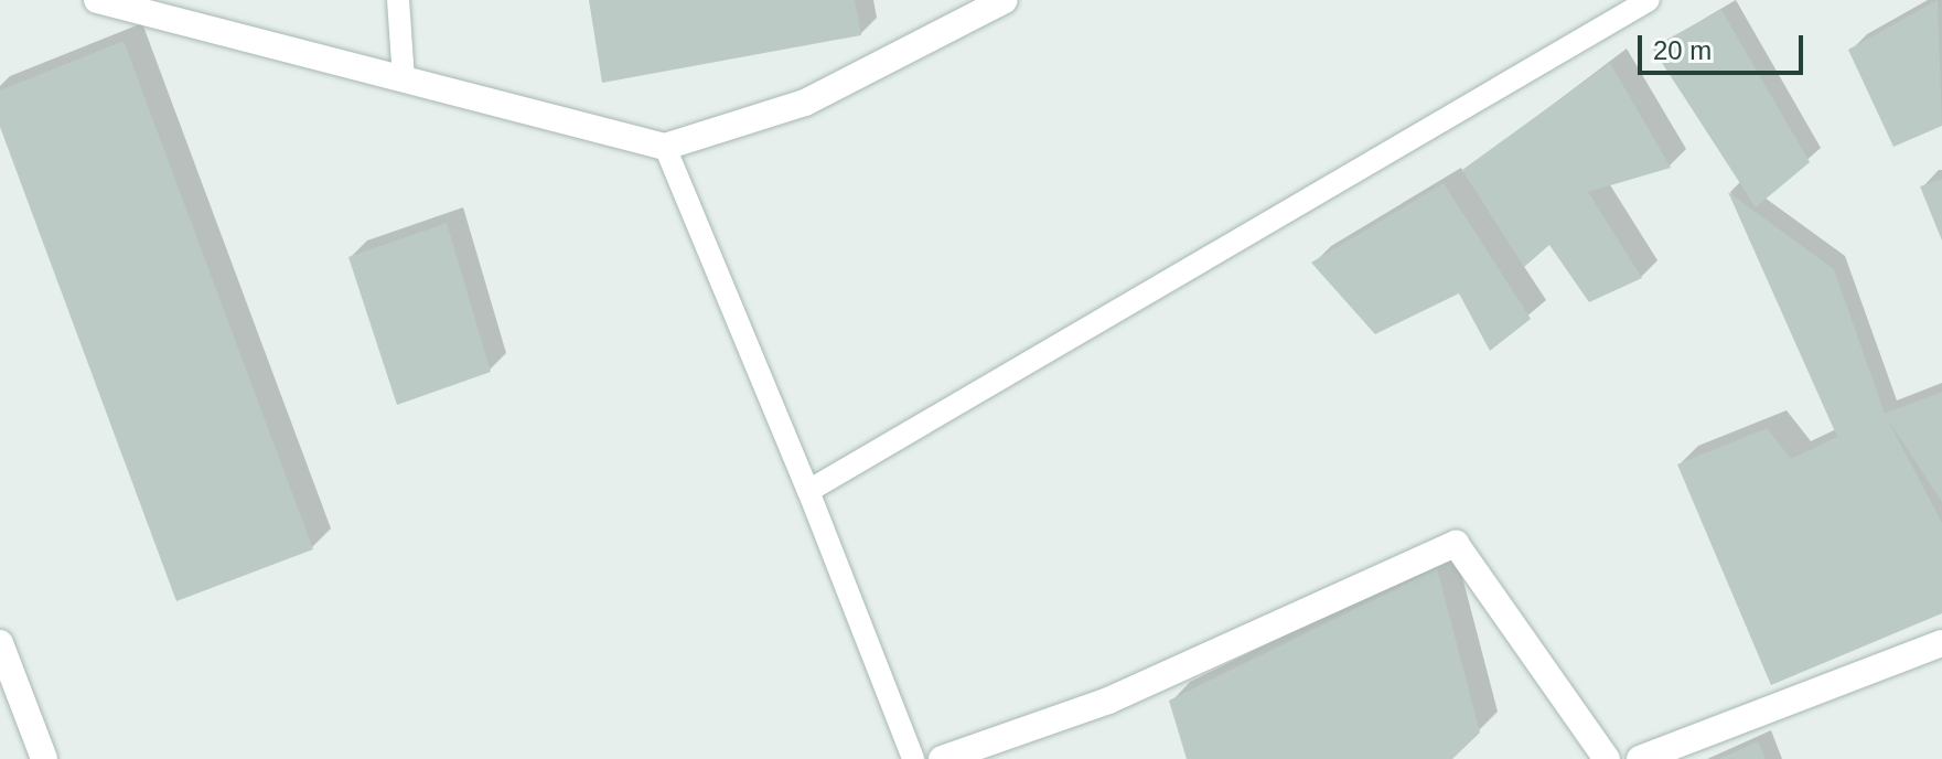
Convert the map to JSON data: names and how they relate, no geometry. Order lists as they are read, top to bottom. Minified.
{"scale_bar":"20 m"}
